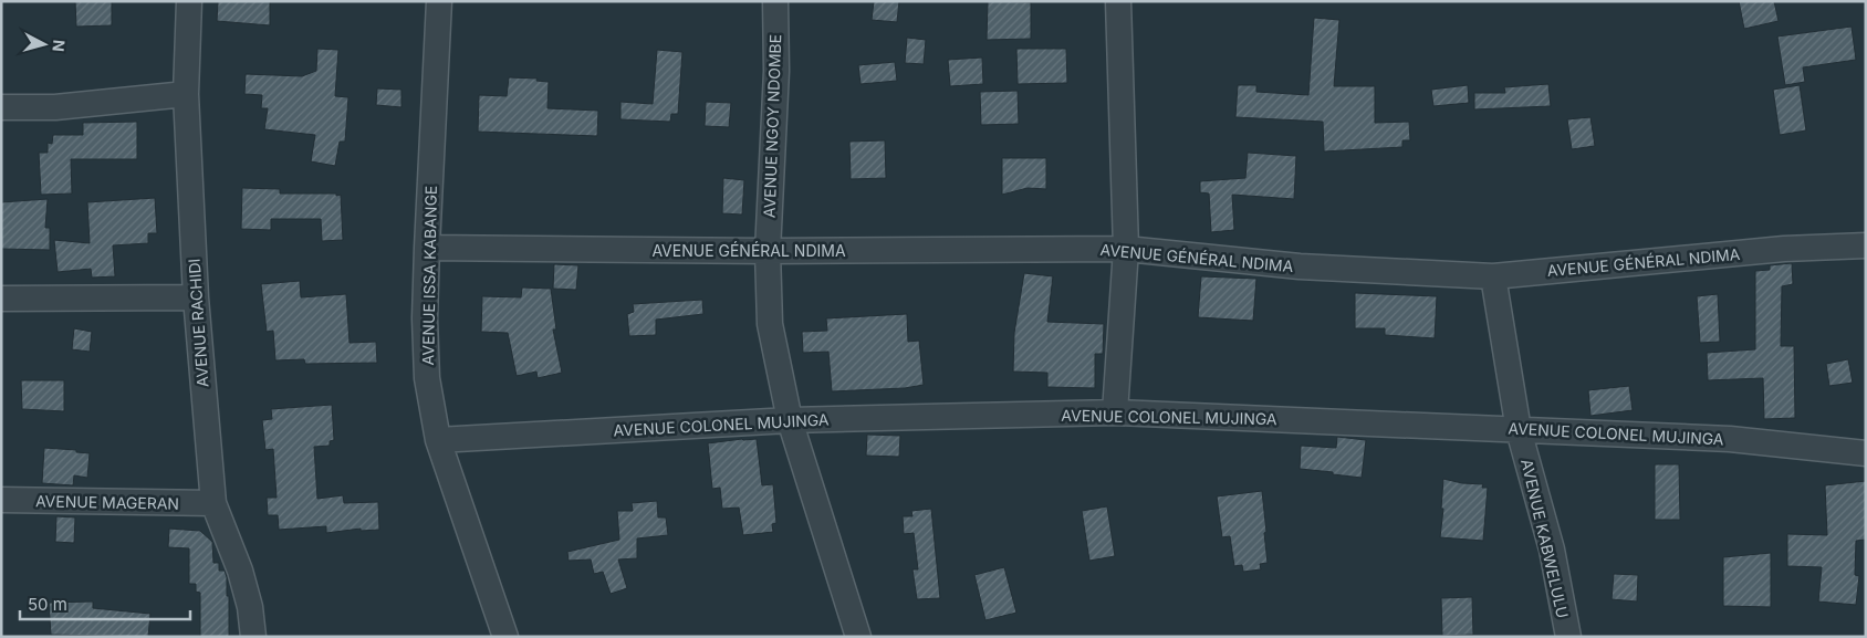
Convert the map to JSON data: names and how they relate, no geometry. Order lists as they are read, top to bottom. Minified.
{"streets":{"street":["AVENUE NGOY NDOMBE","AVENUE GÉNÉRAL NDIMA","AVENUE ISSA KABANGE","AVENUE RACHIDI","AVENUE COLONEL MUJINGA","AVENUE MAGERAN","AVENUE KABWELULU"]},"crossings":[["AVENUE NGOY NDOMBE","AVENUE GÉNÉRAL NDIMA"],["AVENUE NGOY NDOMBE","AVENUE COLONEL MUJINGA"],["AVENUE GÉNÉRAL NDIMA","AVENUE ISSA KABANGE"],["AVENUE GÉNÉRAL NDIMA","AVENUE KABWELULU"],["AVENUE ISSA KABANGE","AVENUE COLONEL MUJINGA"],["AVENUE RACHIDI","AVENUE MAGERAN"],["AVENUE COLONEL MUJINGA","AVENUE KABWELULU"]],"scale_bar":"50 m","north":"right"}
